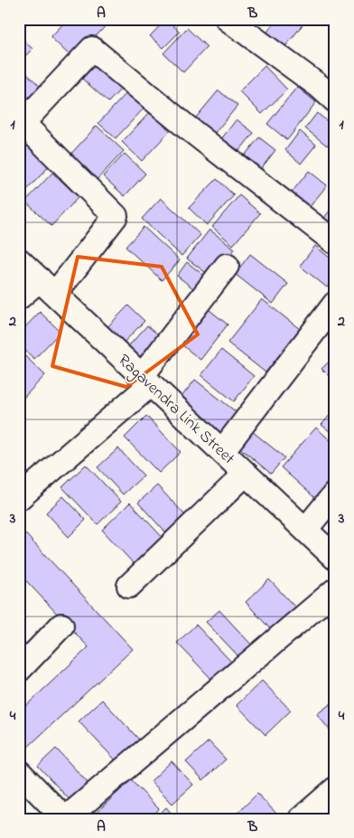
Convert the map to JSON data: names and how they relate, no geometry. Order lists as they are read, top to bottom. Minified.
{"streets":{"street":["Ragavendra Link Street"]},"grid":{"columns":["A","B"],"rows":["1","2","3","4"]}}
